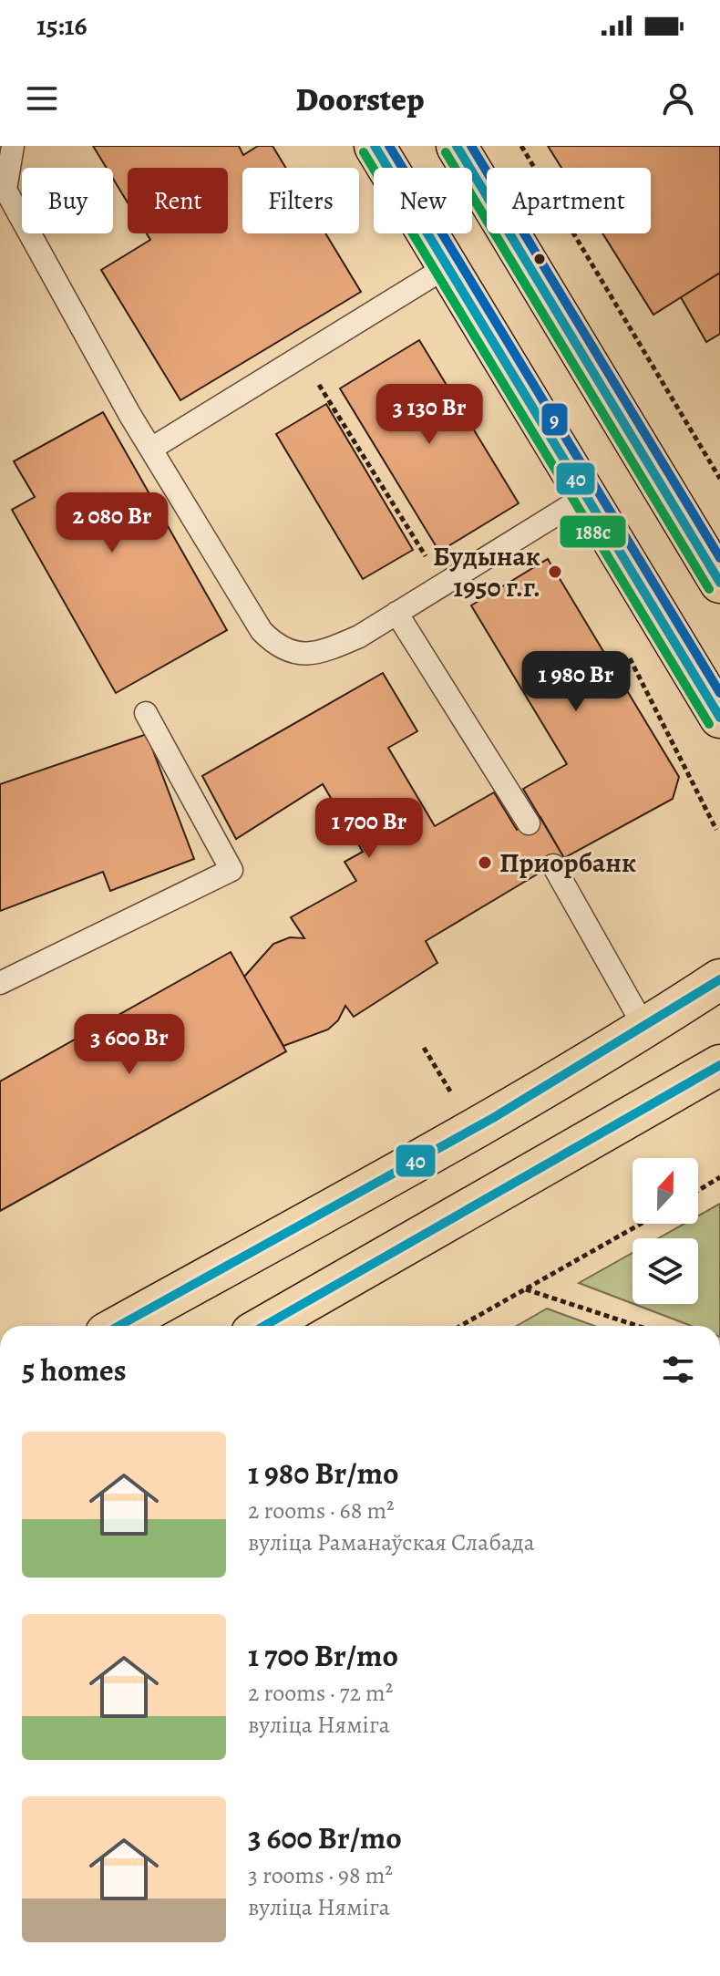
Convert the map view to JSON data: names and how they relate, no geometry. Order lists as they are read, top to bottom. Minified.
{"places":["Будынак 1950 г.г.","Приорбанк"],"lines":["transit line 40","transit line 9","transit line 188с"],"north":"top","page":{"status":"15:16","header":"Doorstep","chip":["Buy","Rent","Filters","New","Apartment"],"price":["3 130 Br","2 080 Br","1 980 Br","1 700 Br","3 600 Br"],"heading":"5 homes","list":[{"name":"1 980 Br/mo","note":"2 rooms · 68 m² · вуліца Раманаўская Слабада"},{"name":"1 700 Br/mo","note":"2 rooms · 72 m² · вуліца Няміга"},{"name":"3 600 Br/mo","note":"3 rooms · 98 m² · вуліца Няміга"}]}}
